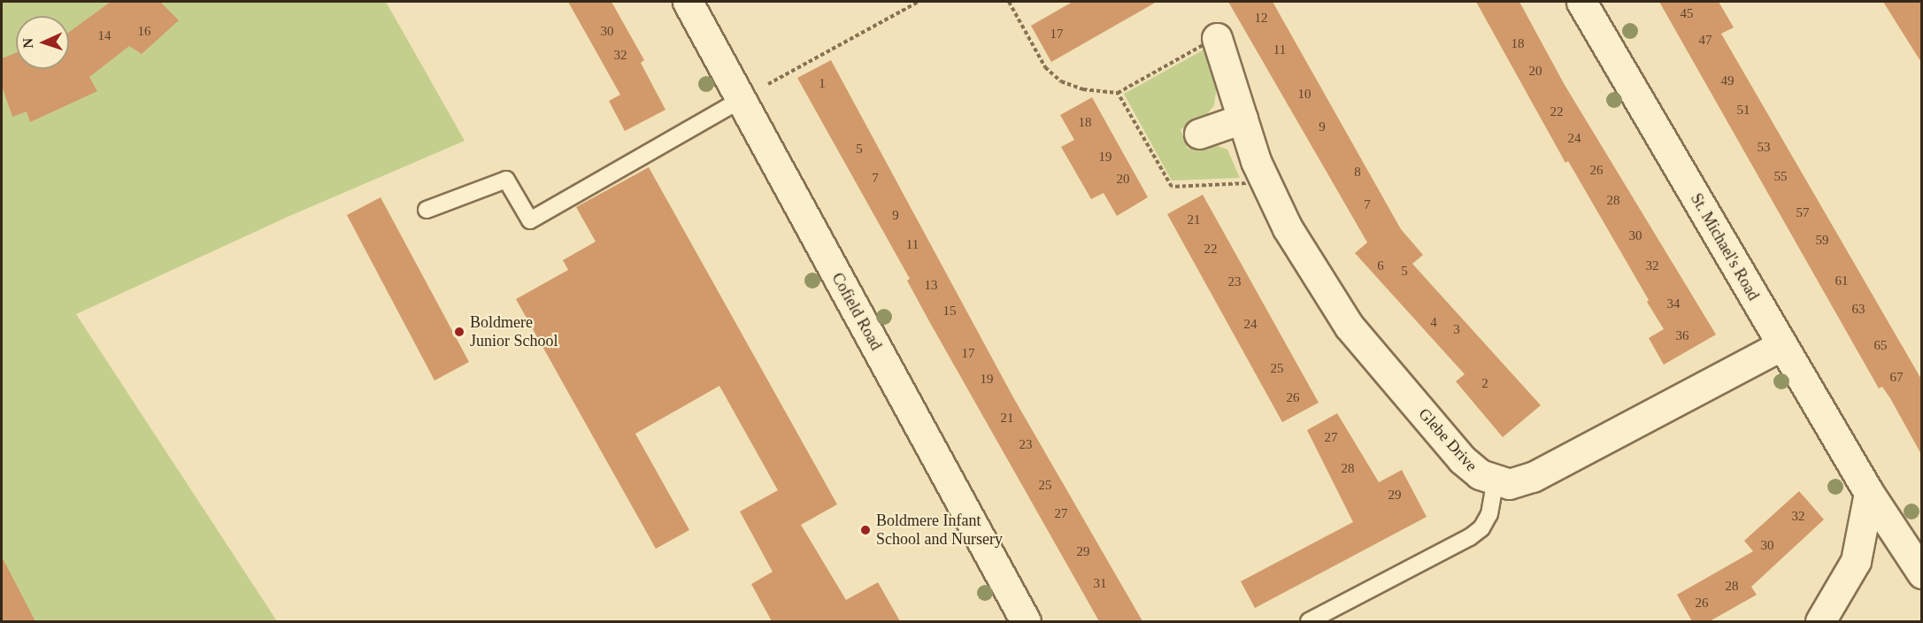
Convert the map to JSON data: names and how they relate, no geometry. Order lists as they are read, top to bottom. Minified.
{"streets":{"street":["St. Michael's Road","Cofield Road","Glebe Drive"]},"crossings":[["St. Michael's Road","Glebe Drive"]],"places":["Boldmere Junior School","Boldmere Infant School and Nursery"],"house_numbers":["45","12","16","30","17","14","47","18","11","32","20","49","1","10","51","22","18","9","24","53","5","19","26","8","55","7","20","28","7","57","9","21","30","59","11","22","6","32","5","61","23","13","34","63","15","4","24","3","36","65","17","25","67","19","2","26","21","27","23","28","25","29","27","32","30","29","31","28","26"],"north":"left"}
